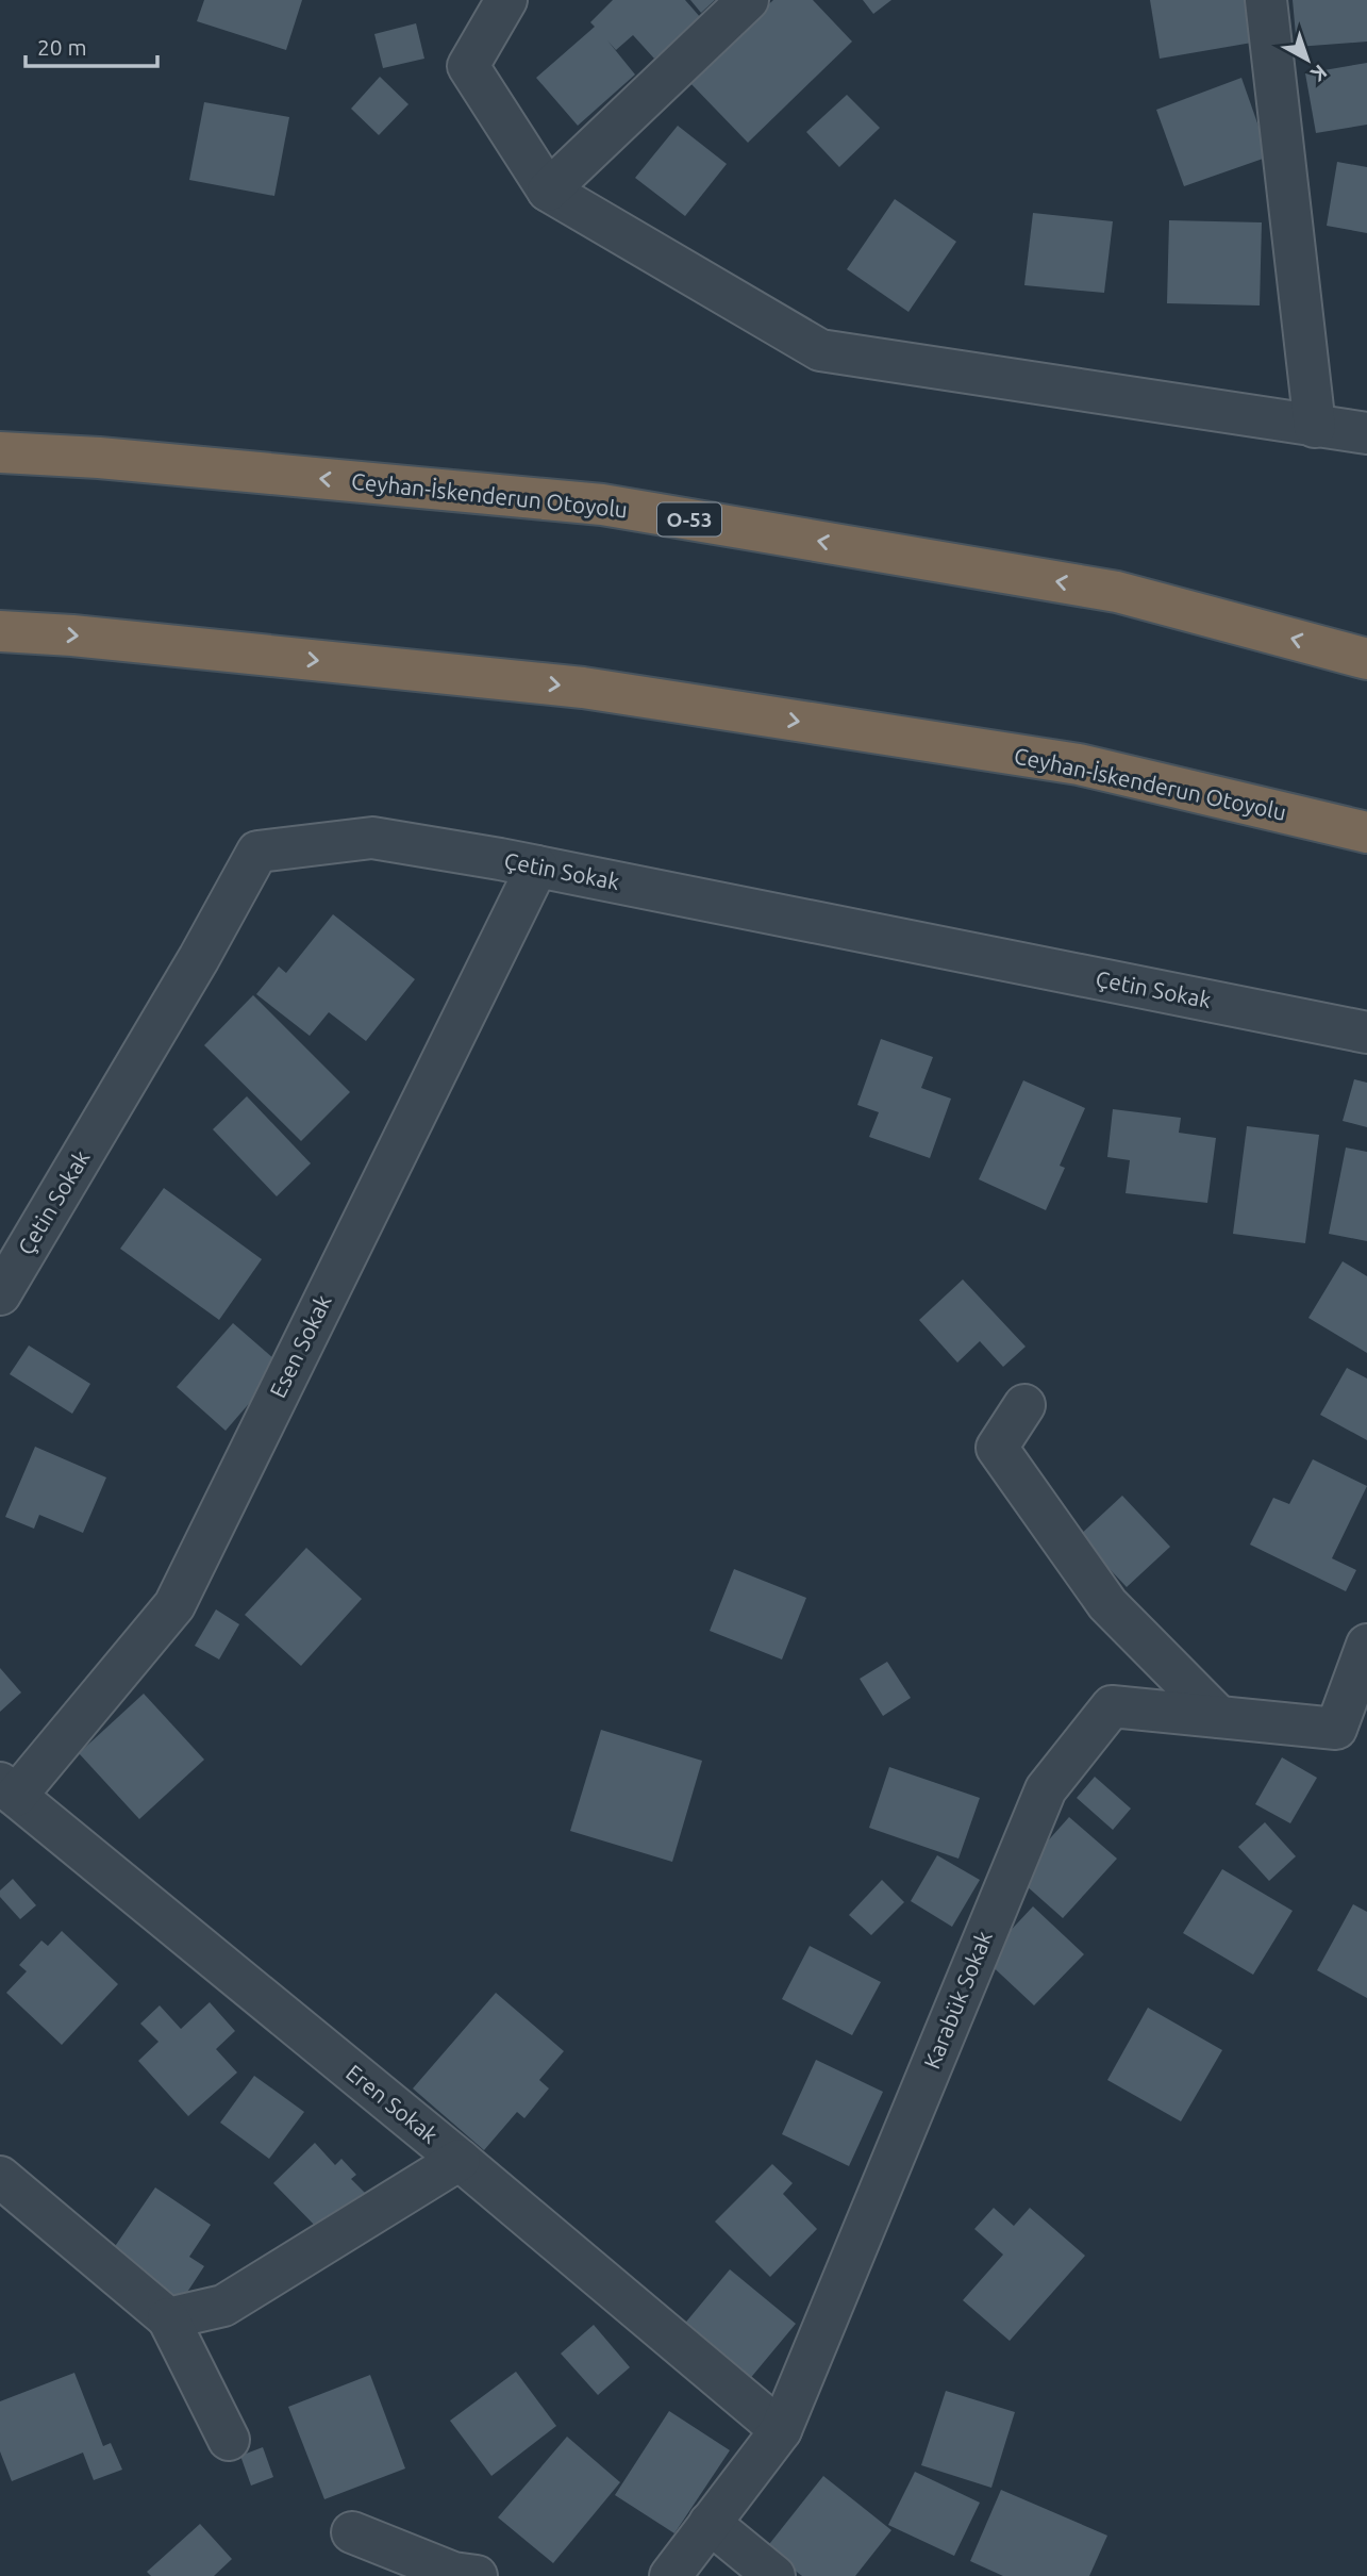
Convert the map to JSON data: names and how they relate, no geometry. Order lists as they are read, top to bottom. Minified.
{"streets":{"highway":["Ceyhan-İskenderun Otoyolu","O-53"],"street":["Çetin Sokak","Esen Sokak","Karabük Sokak","Eren Sokak"]},"crossings":[["Çetin Sokak","Esen Sokak"],["Esen Sokak","Eren Sokak"],["Karabük Sokak","Eren Sokak"]],"scale_bar":"20 m","north":"bottom right"}
